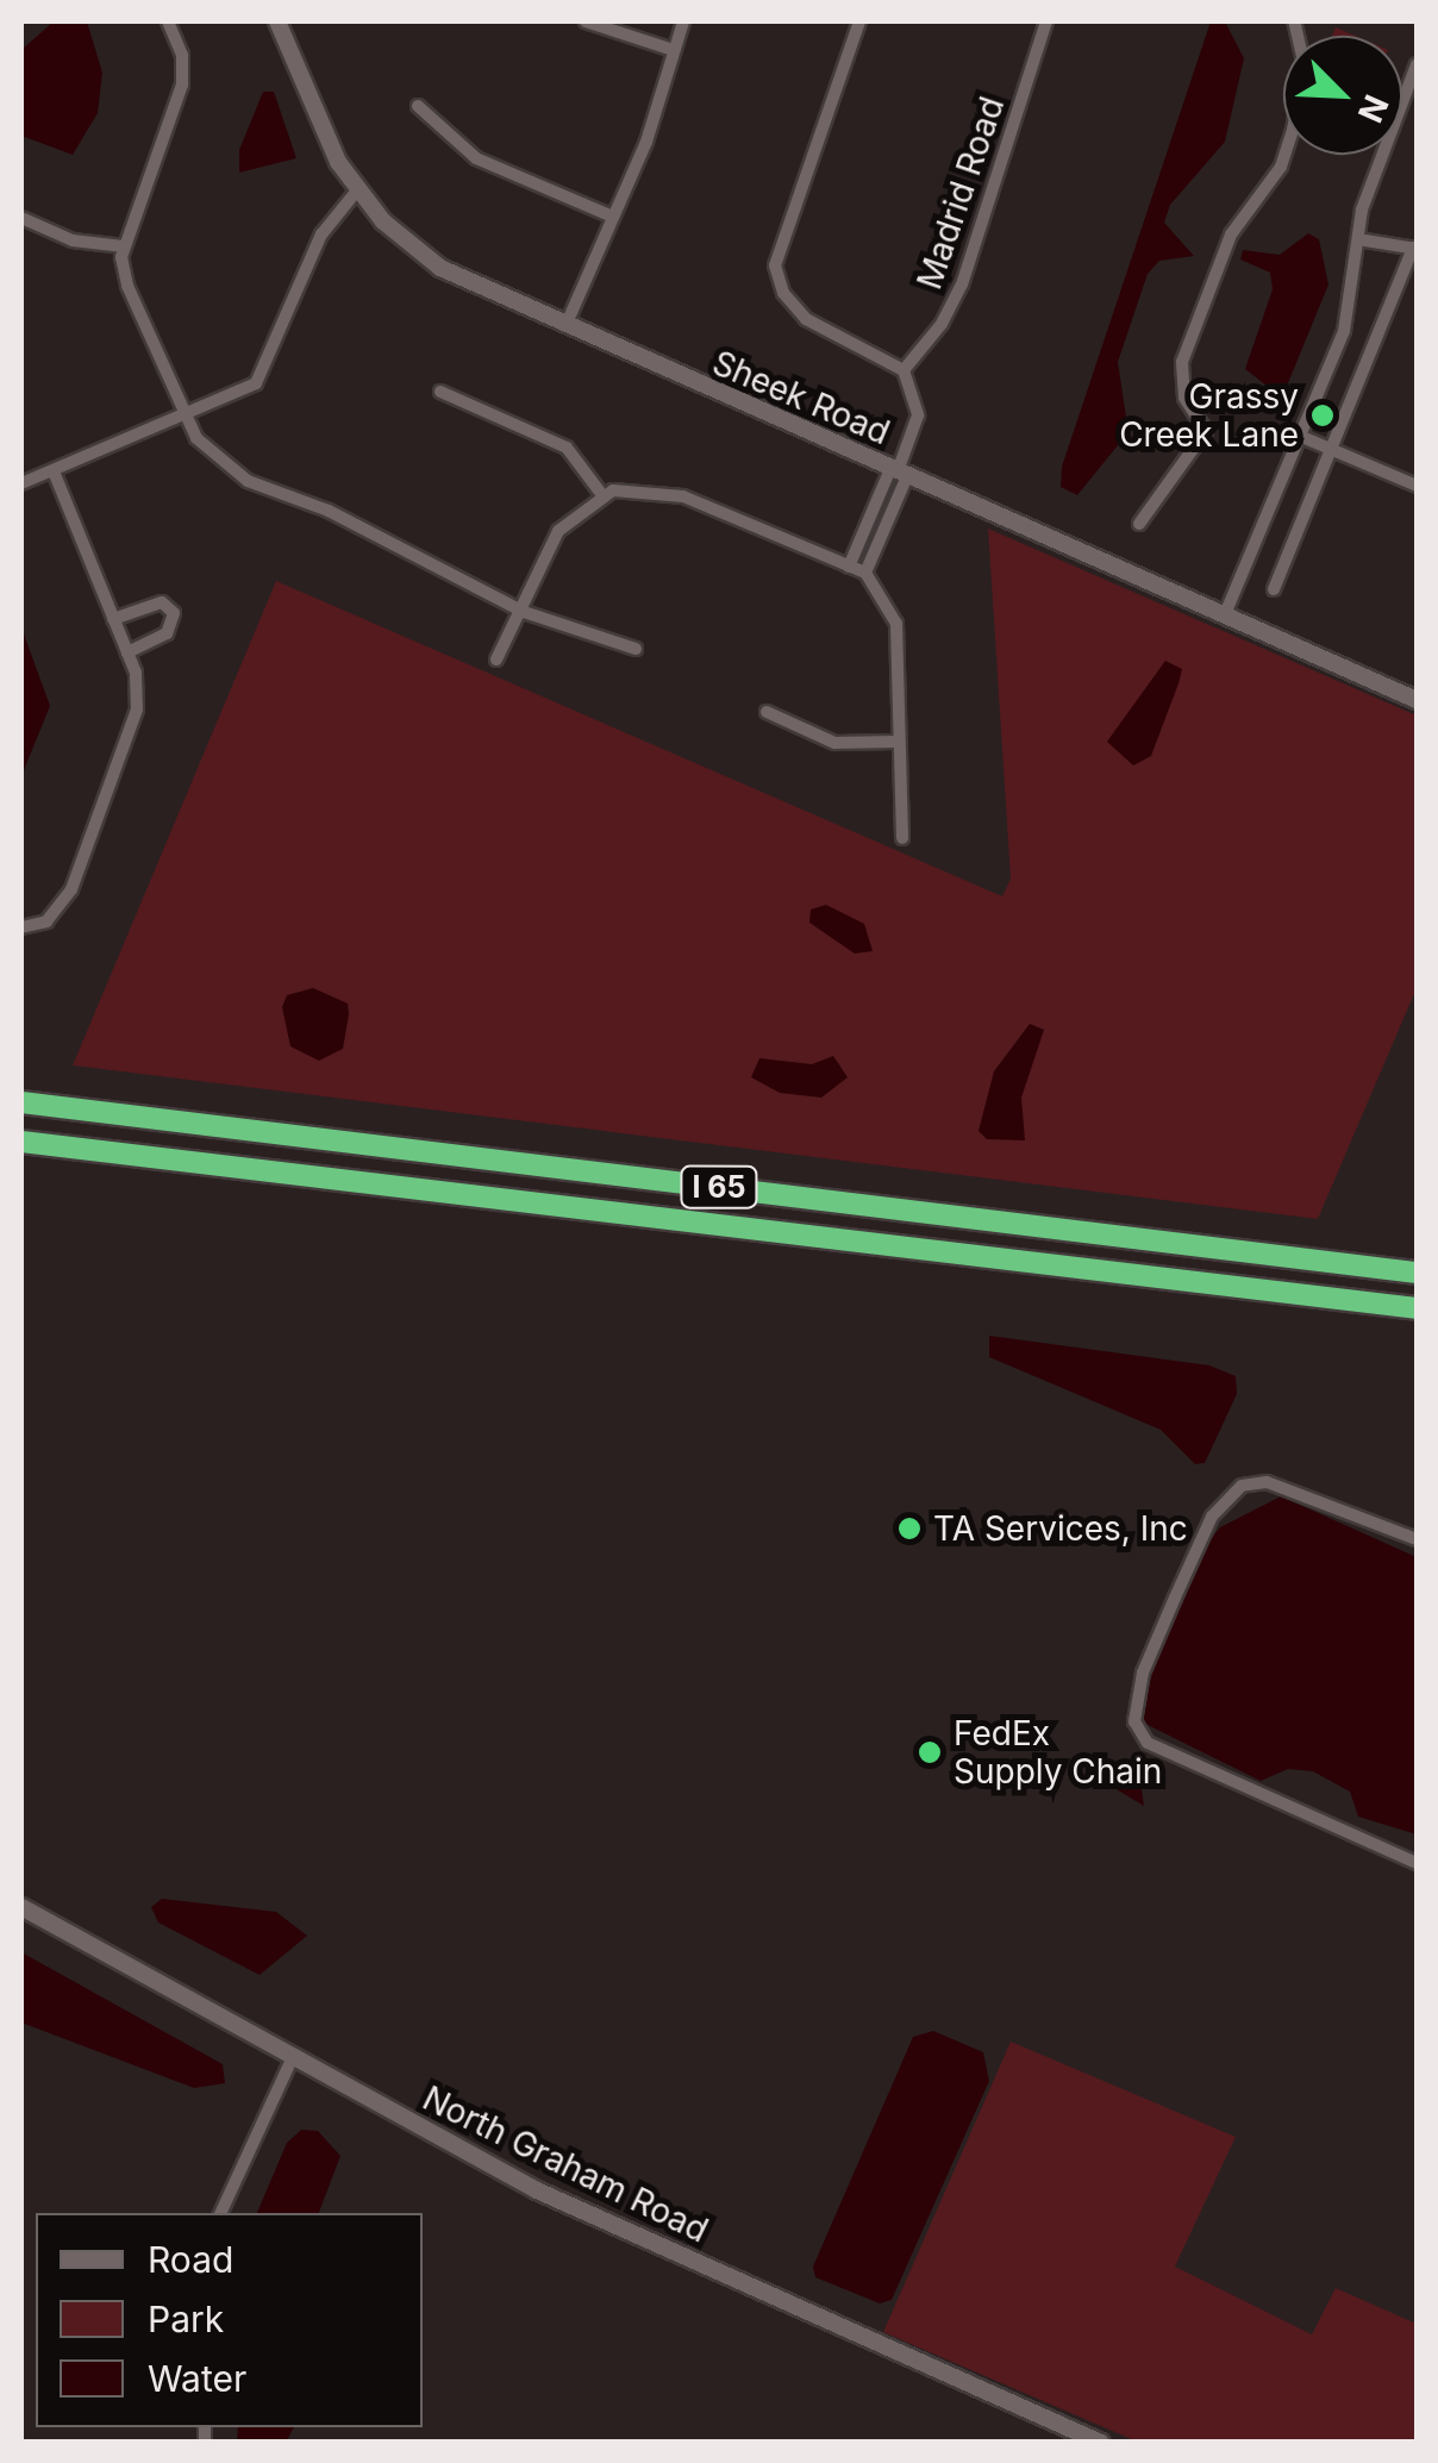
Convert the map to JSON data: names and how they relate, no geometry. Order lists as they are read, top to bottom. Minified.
{"streets":{"highway":["I 65"],"street":["Madrid Road","Sheek Road","North Graham Road"]},"places":["Grassy Creek Lane","TA Services, Inc","FedEx Supply Chain"],"legend":["Road","Park","Water"],"north":"bottom right"}
